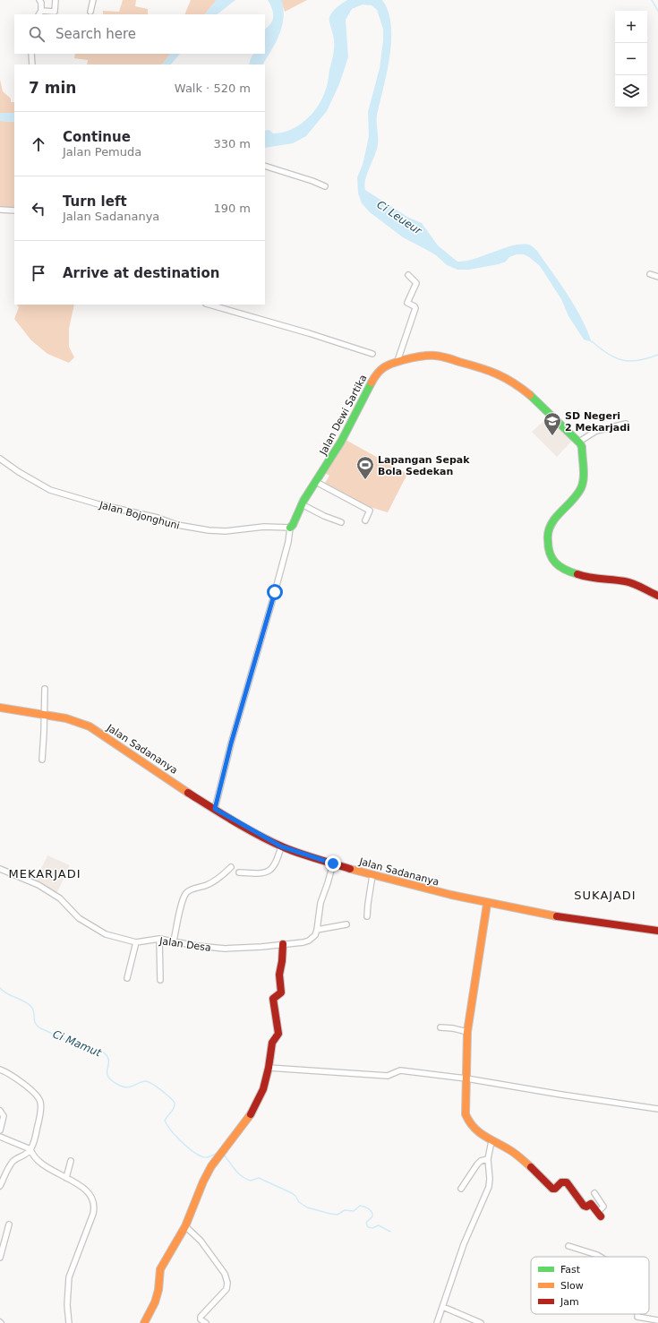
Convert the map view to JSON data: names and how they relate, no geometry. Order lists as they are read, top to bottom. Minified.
{"streets":{"street":["Jalan Dewi Sartika","Jalan Bojonghuni","Jalan Sadananya","Jalan Desa"]},"crossings":[["Jalan Dewi Sartika","Jalan Bojonghuni"]],"districts":["MEKARJADI","SUKAJADI"],"water":["Ci Leueur","Ci Mamut"],"places":{"school or university":["SD Negeri 2 Mekarjadi"],"sports":["Lapangan Sepak Bola Sedekan"]},"legend":["Fast","Slow","Jam"],"page":{"map_buttons":["+","−"],"search":"Search here","heading":["7 min","Walk · 520 m"],"list":[["Continue","Jalan Pemuda","330 m"],["Turn left","Jalan Sadananya","190 m"],"Arrive at destination"]}}
